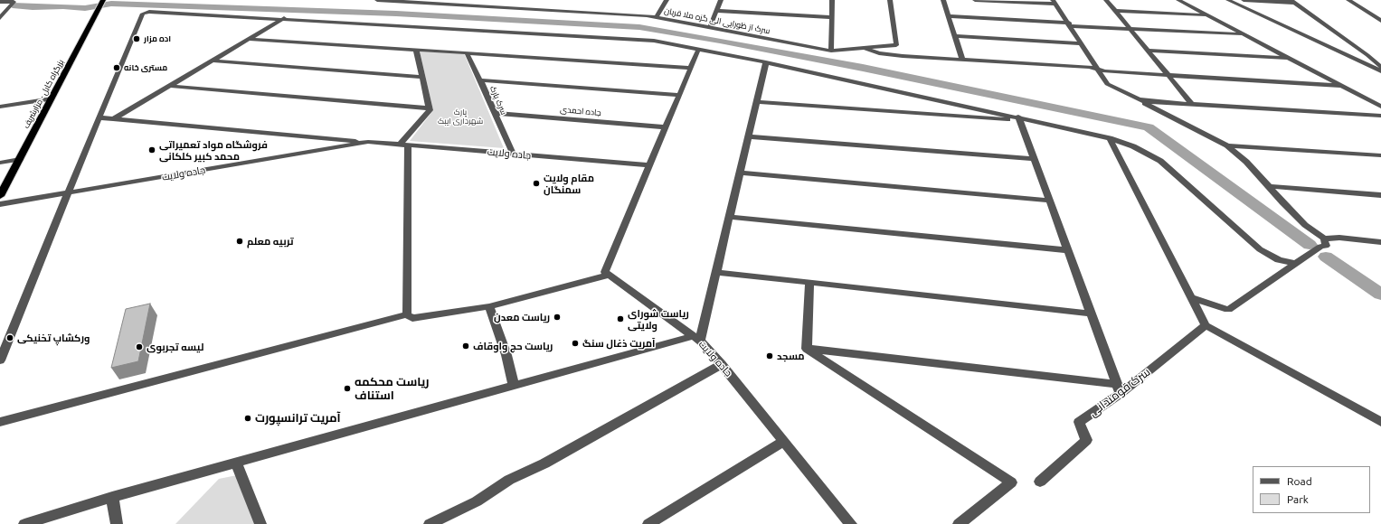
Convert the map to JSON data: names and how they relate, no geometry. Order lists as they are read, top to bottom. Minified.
{"streets":{"highway":["بزرگراه کابل - مزارشریف"],"street":["سرک از ظورایی الی گزه ملا قربان","سرک پارک","جاده احمدی","جاده ولایت","سرک قومندانی"]},"crossings":[["سرک پارک","جاده احمدی"],["سرک پارک","جاده ولایت"]],"parks":["پارک شهرداری ایبک"],"places":["اده مزار","مستری خانه","فروشگاه مواد تعمیراتی محمد کبیر کلکانی","مقام ولایت سمنگان","تربیه معلم","ریاست معدن","ریاست شورای ولایتی","ورکشاپ تخنیکی","آمریت ذغال سنگ","ریاست حج واوقاف","لیسه تجربوی","مسجد","ریاست محکمه استناف","آمریت ترانسپورت"],"legend":["Road","Park"]}
